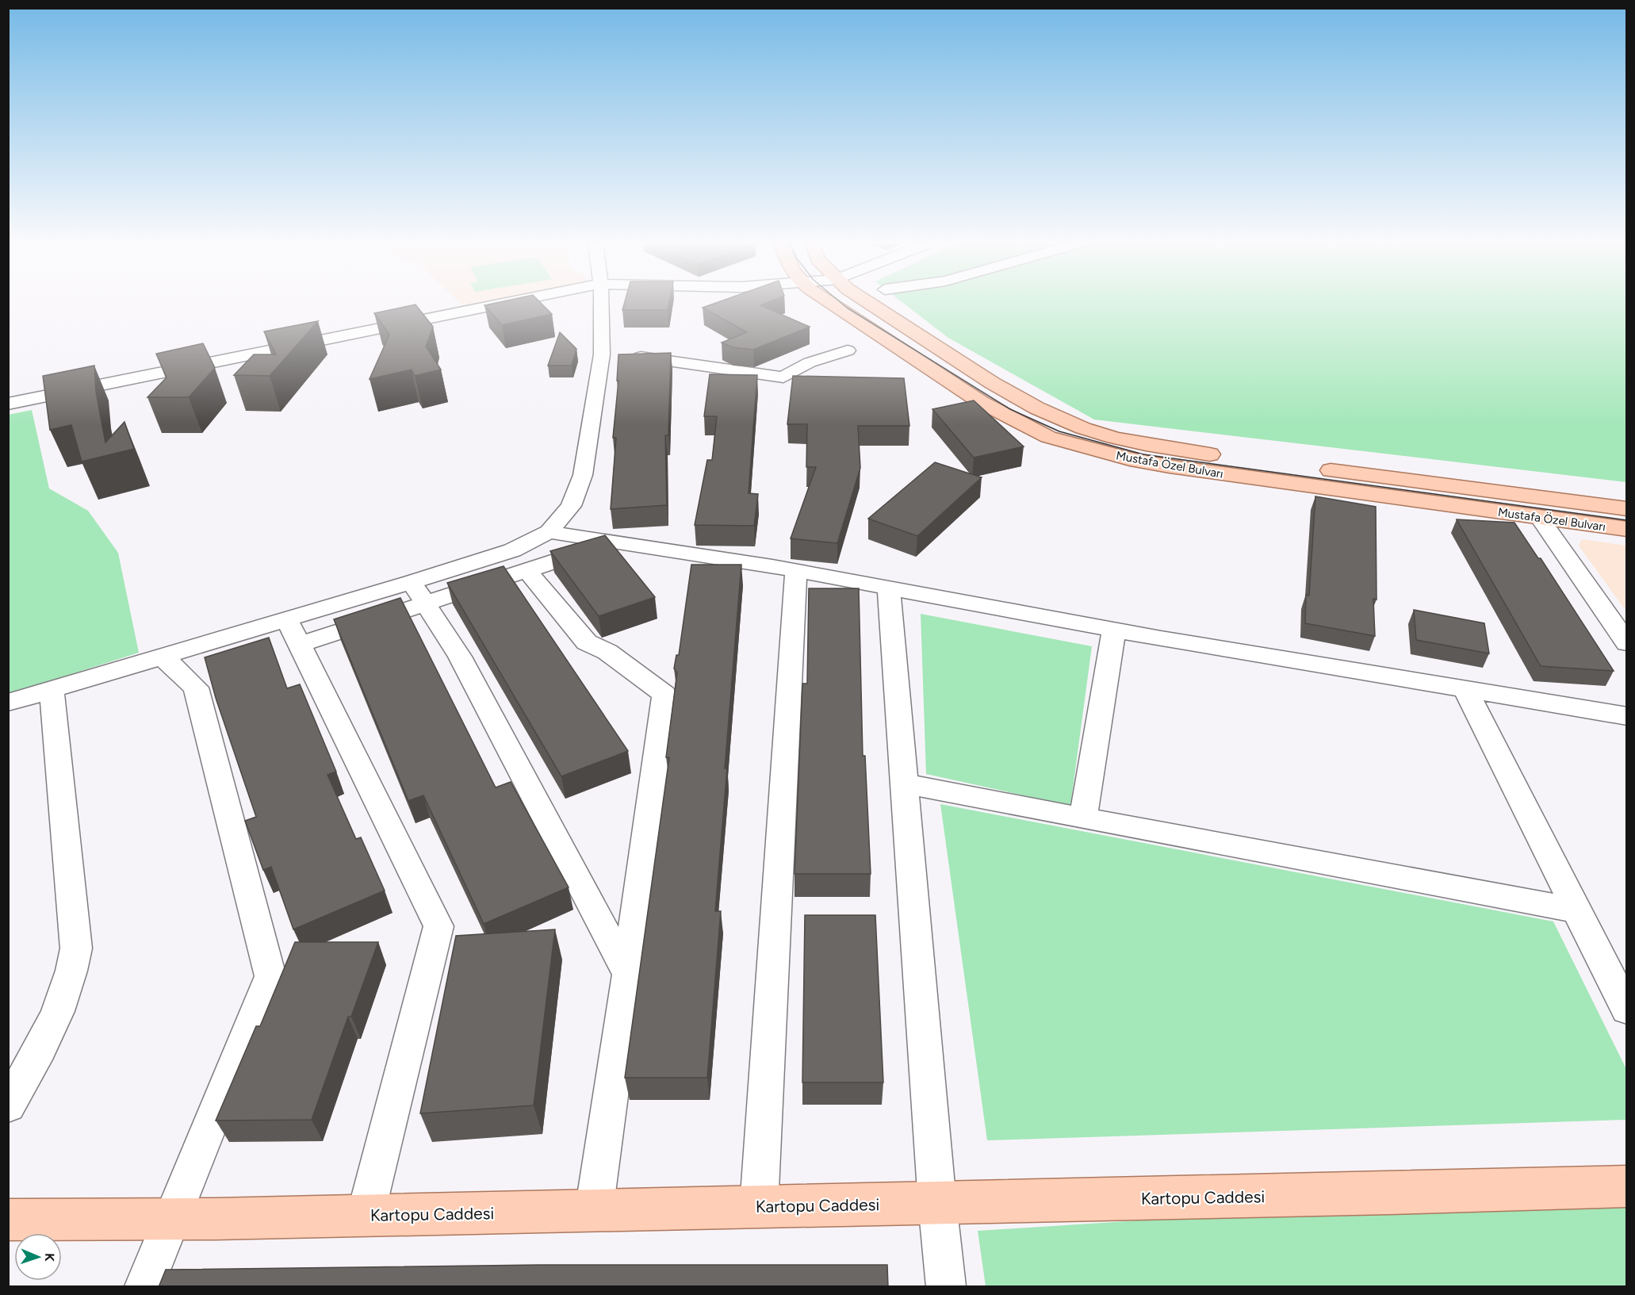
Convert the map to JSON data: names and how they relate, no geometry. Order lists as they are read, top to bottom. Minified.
{"streets":{"main road":["Mustafa Özel Bulvarı","Kartopu Caddesi"]},"north":"right"}
